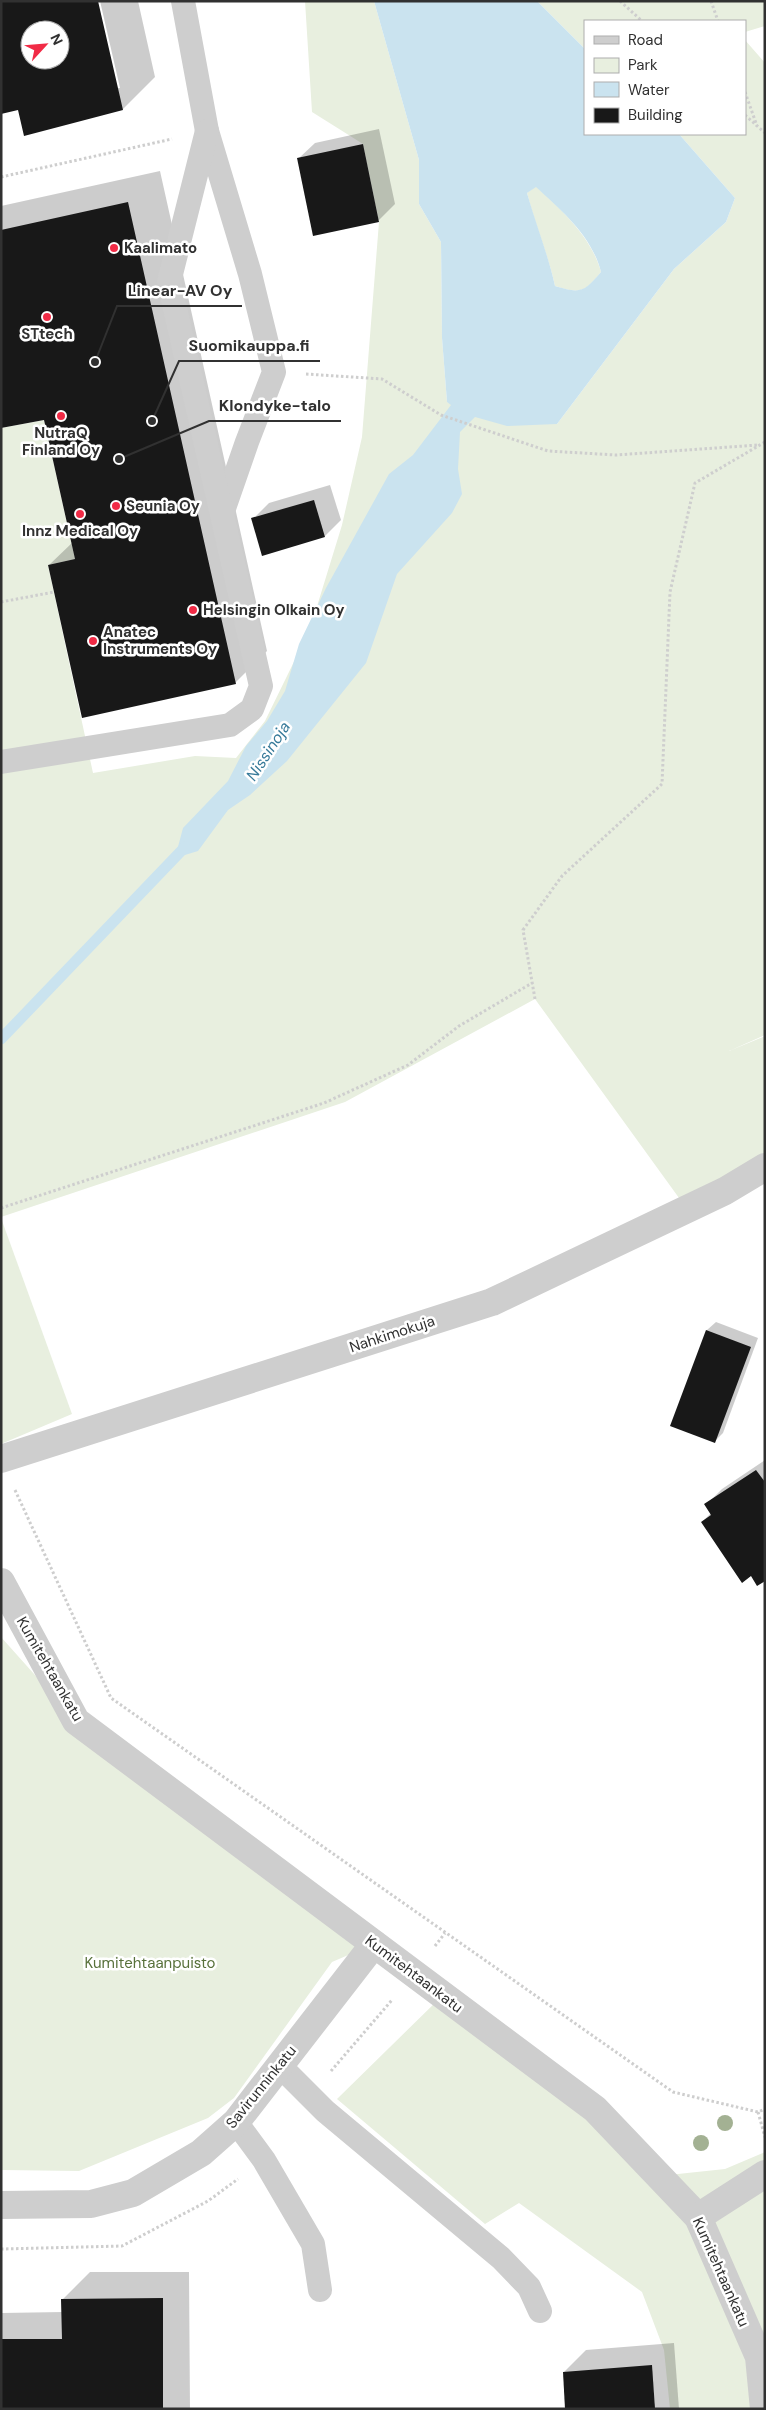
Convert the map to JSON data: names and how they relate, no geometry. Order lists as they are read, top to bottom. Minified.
{"streets":{"street":["Nahkimokuja","Kumitehtaankatu","Savirunninkatu"]},"crossings":[["Kumitehtaankatu","Savirunninkatu"]],"water":["Nissinoja"],"parks":["Kumitehtaanpuisto"],"places":["Kaalimato","STtech","Linear-AV Oy","NutraQ Finland Oy","Suomikauppa.fi","Klondyke-talo","Seunia Oy","Innz Medical Oy","Helsingin Olkain Oy","Anatec Instruments Oy"],"legend":["Road","Park","Water","Building"],"north":"top right"}
